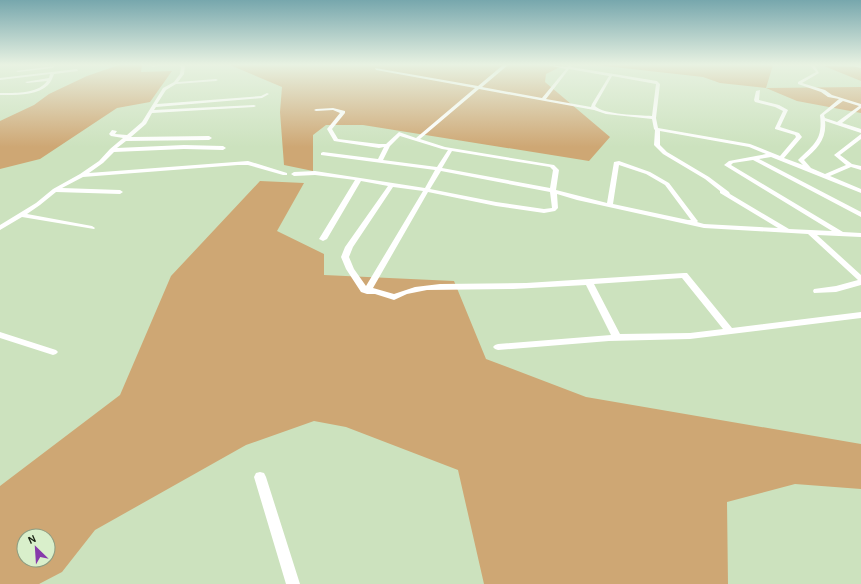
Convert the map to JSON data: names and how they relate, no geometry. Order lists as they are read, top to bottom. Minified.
{"north":"top left"}
